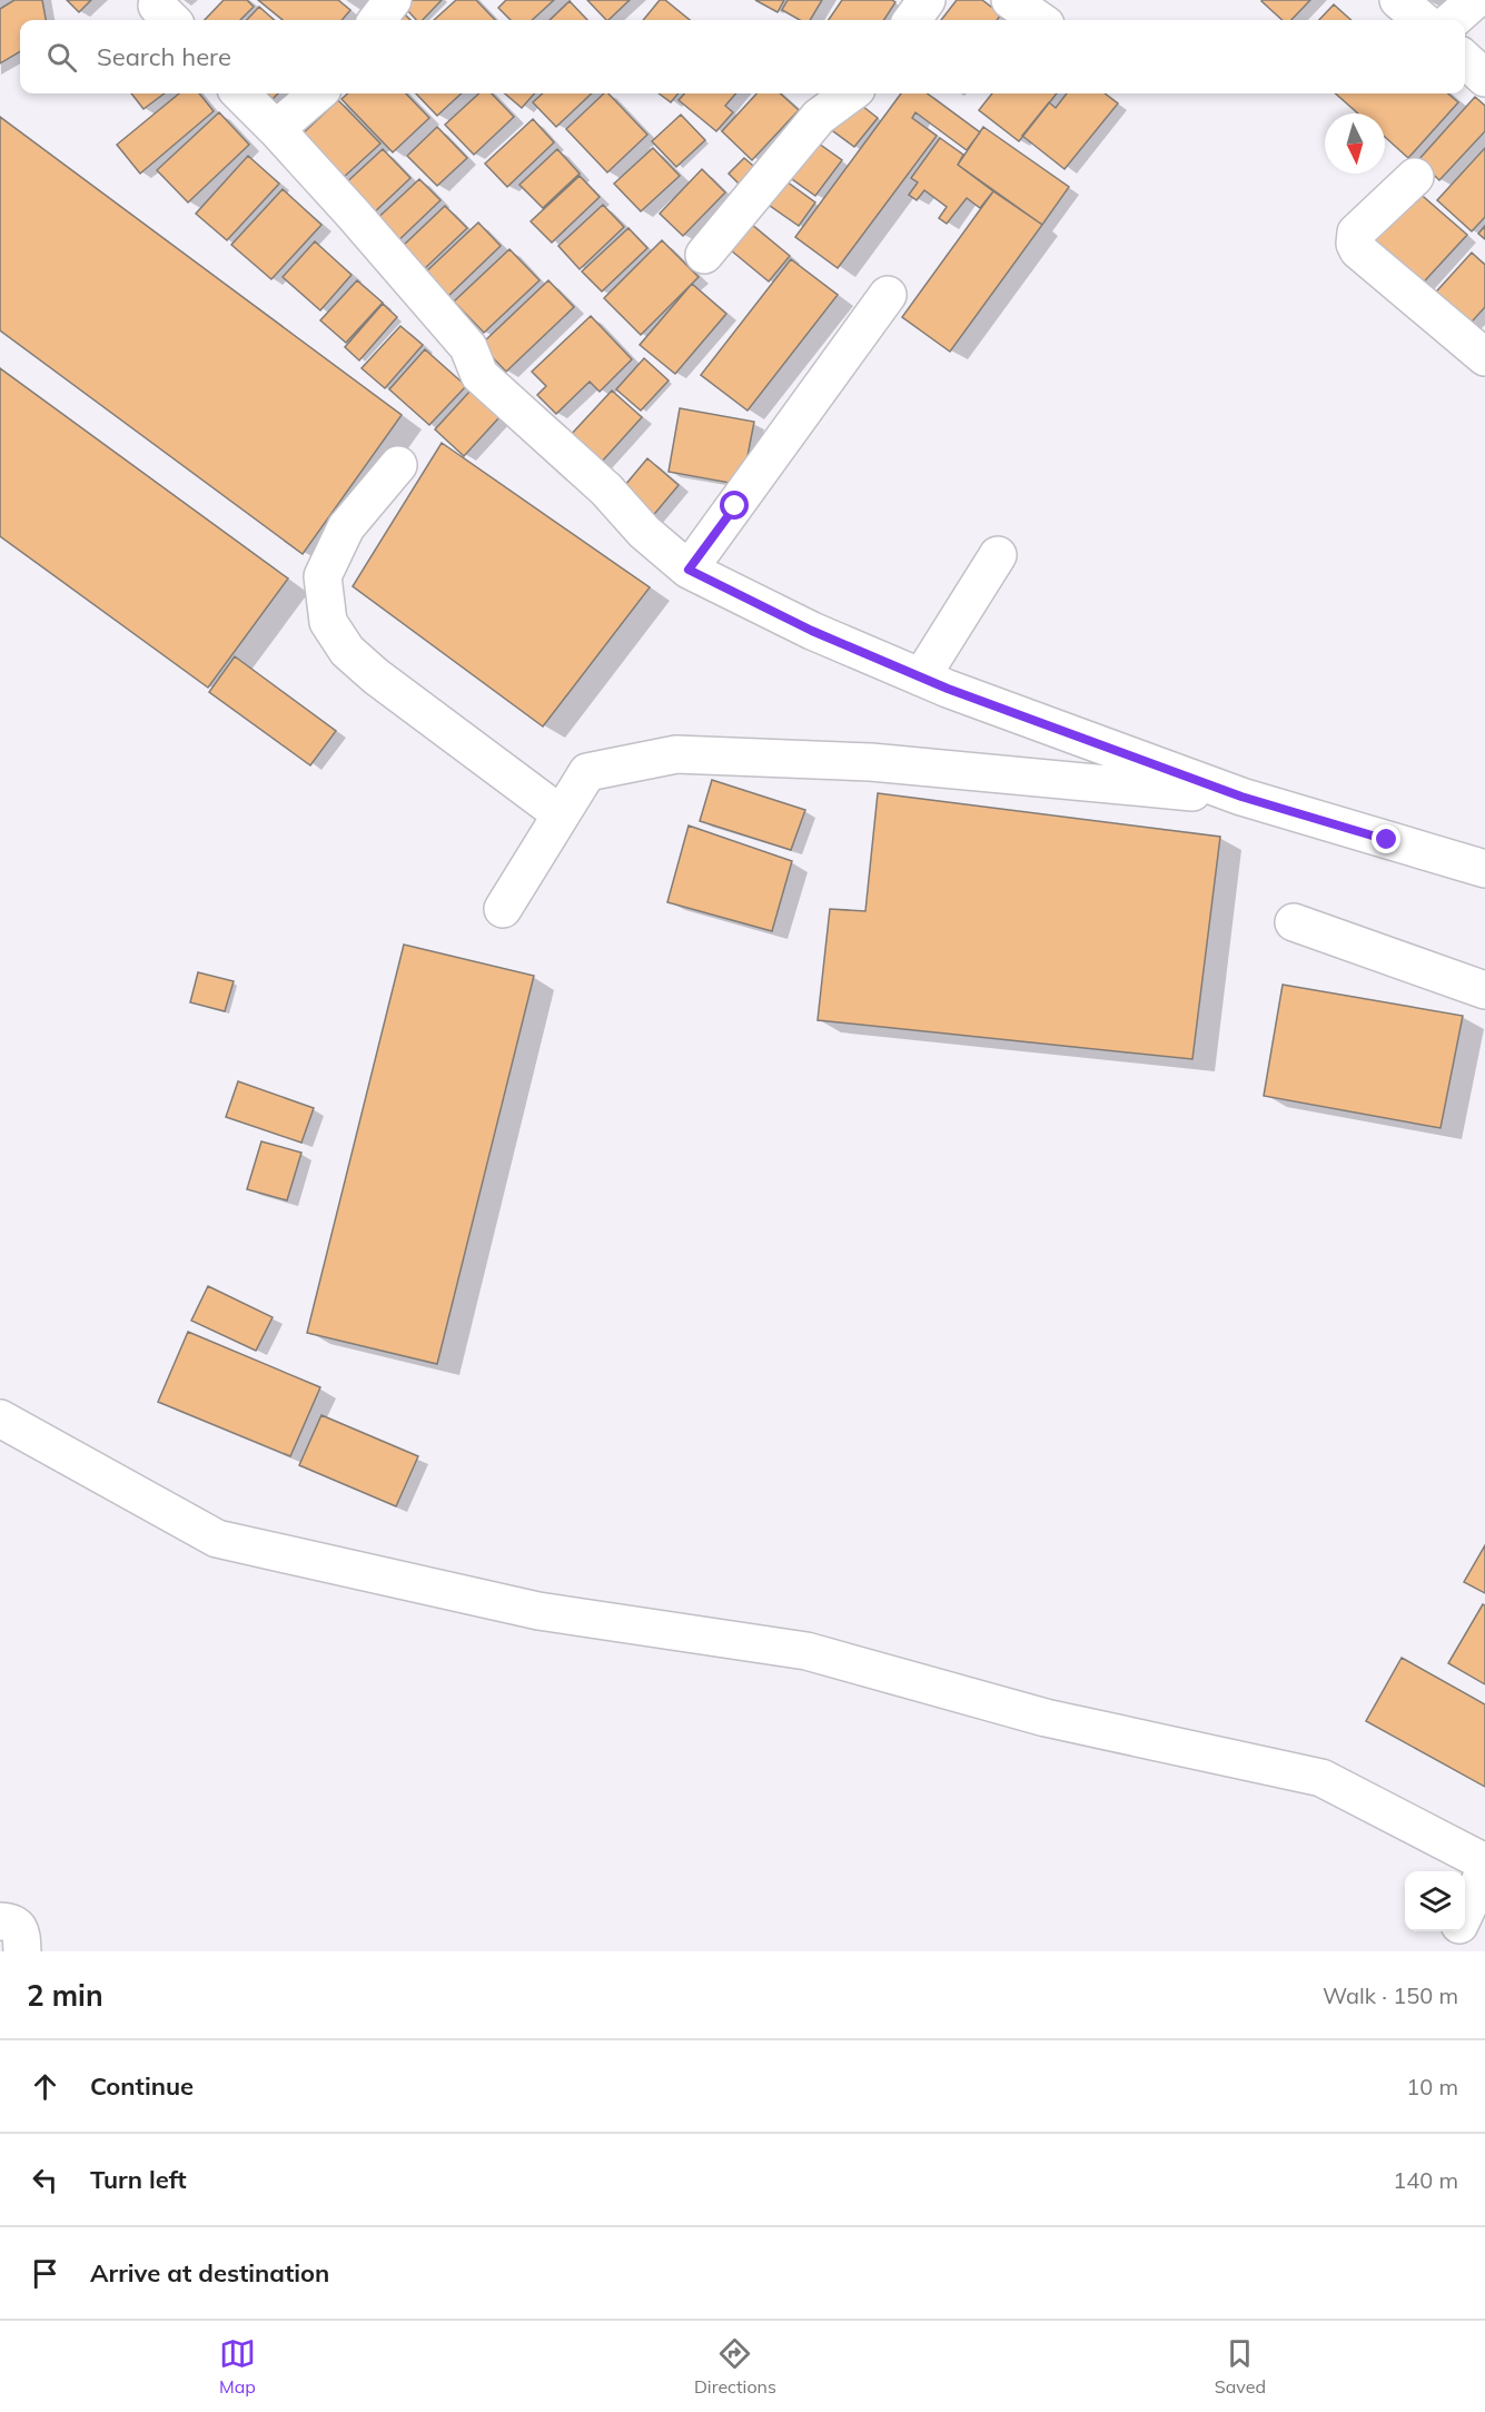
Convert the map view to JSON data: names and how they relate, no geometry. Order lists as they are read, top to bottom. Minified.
{"north":"bottom","page":{"search":"Search here","heading":["2 min","Walk · 150 m"],"list":[["Continue","10 m"],["Turn left","140 m"],"Arrive at destination"],"nav":["Map","Directions","Saved"]}}
